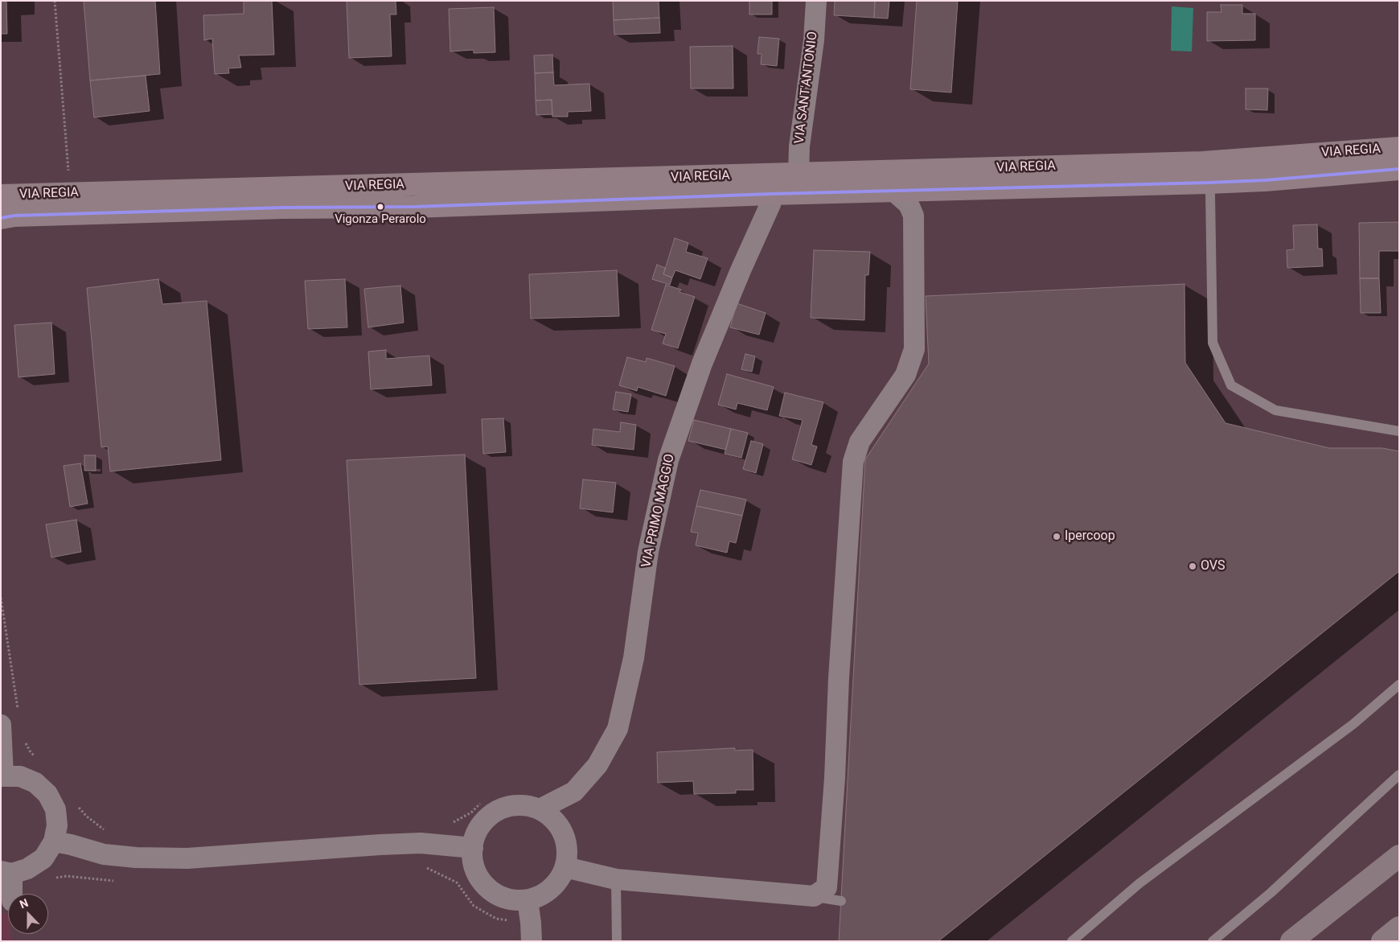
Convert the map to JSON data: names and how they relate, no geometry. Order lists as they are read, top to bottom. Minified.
{"streets":{"main road":["VIA REGIA"],"street":["VIA SANT'ANTONIO","VIA PRIMO MAGGIO"]},"crossings":[["VIA SANT'ANTONIO","VIA REGIA"],["VIA REGIA","VIA PRIMO MAGGIO"]],"places":["Vigonza Perarolo","Ipercoop","OVS"],"north":"top"}
